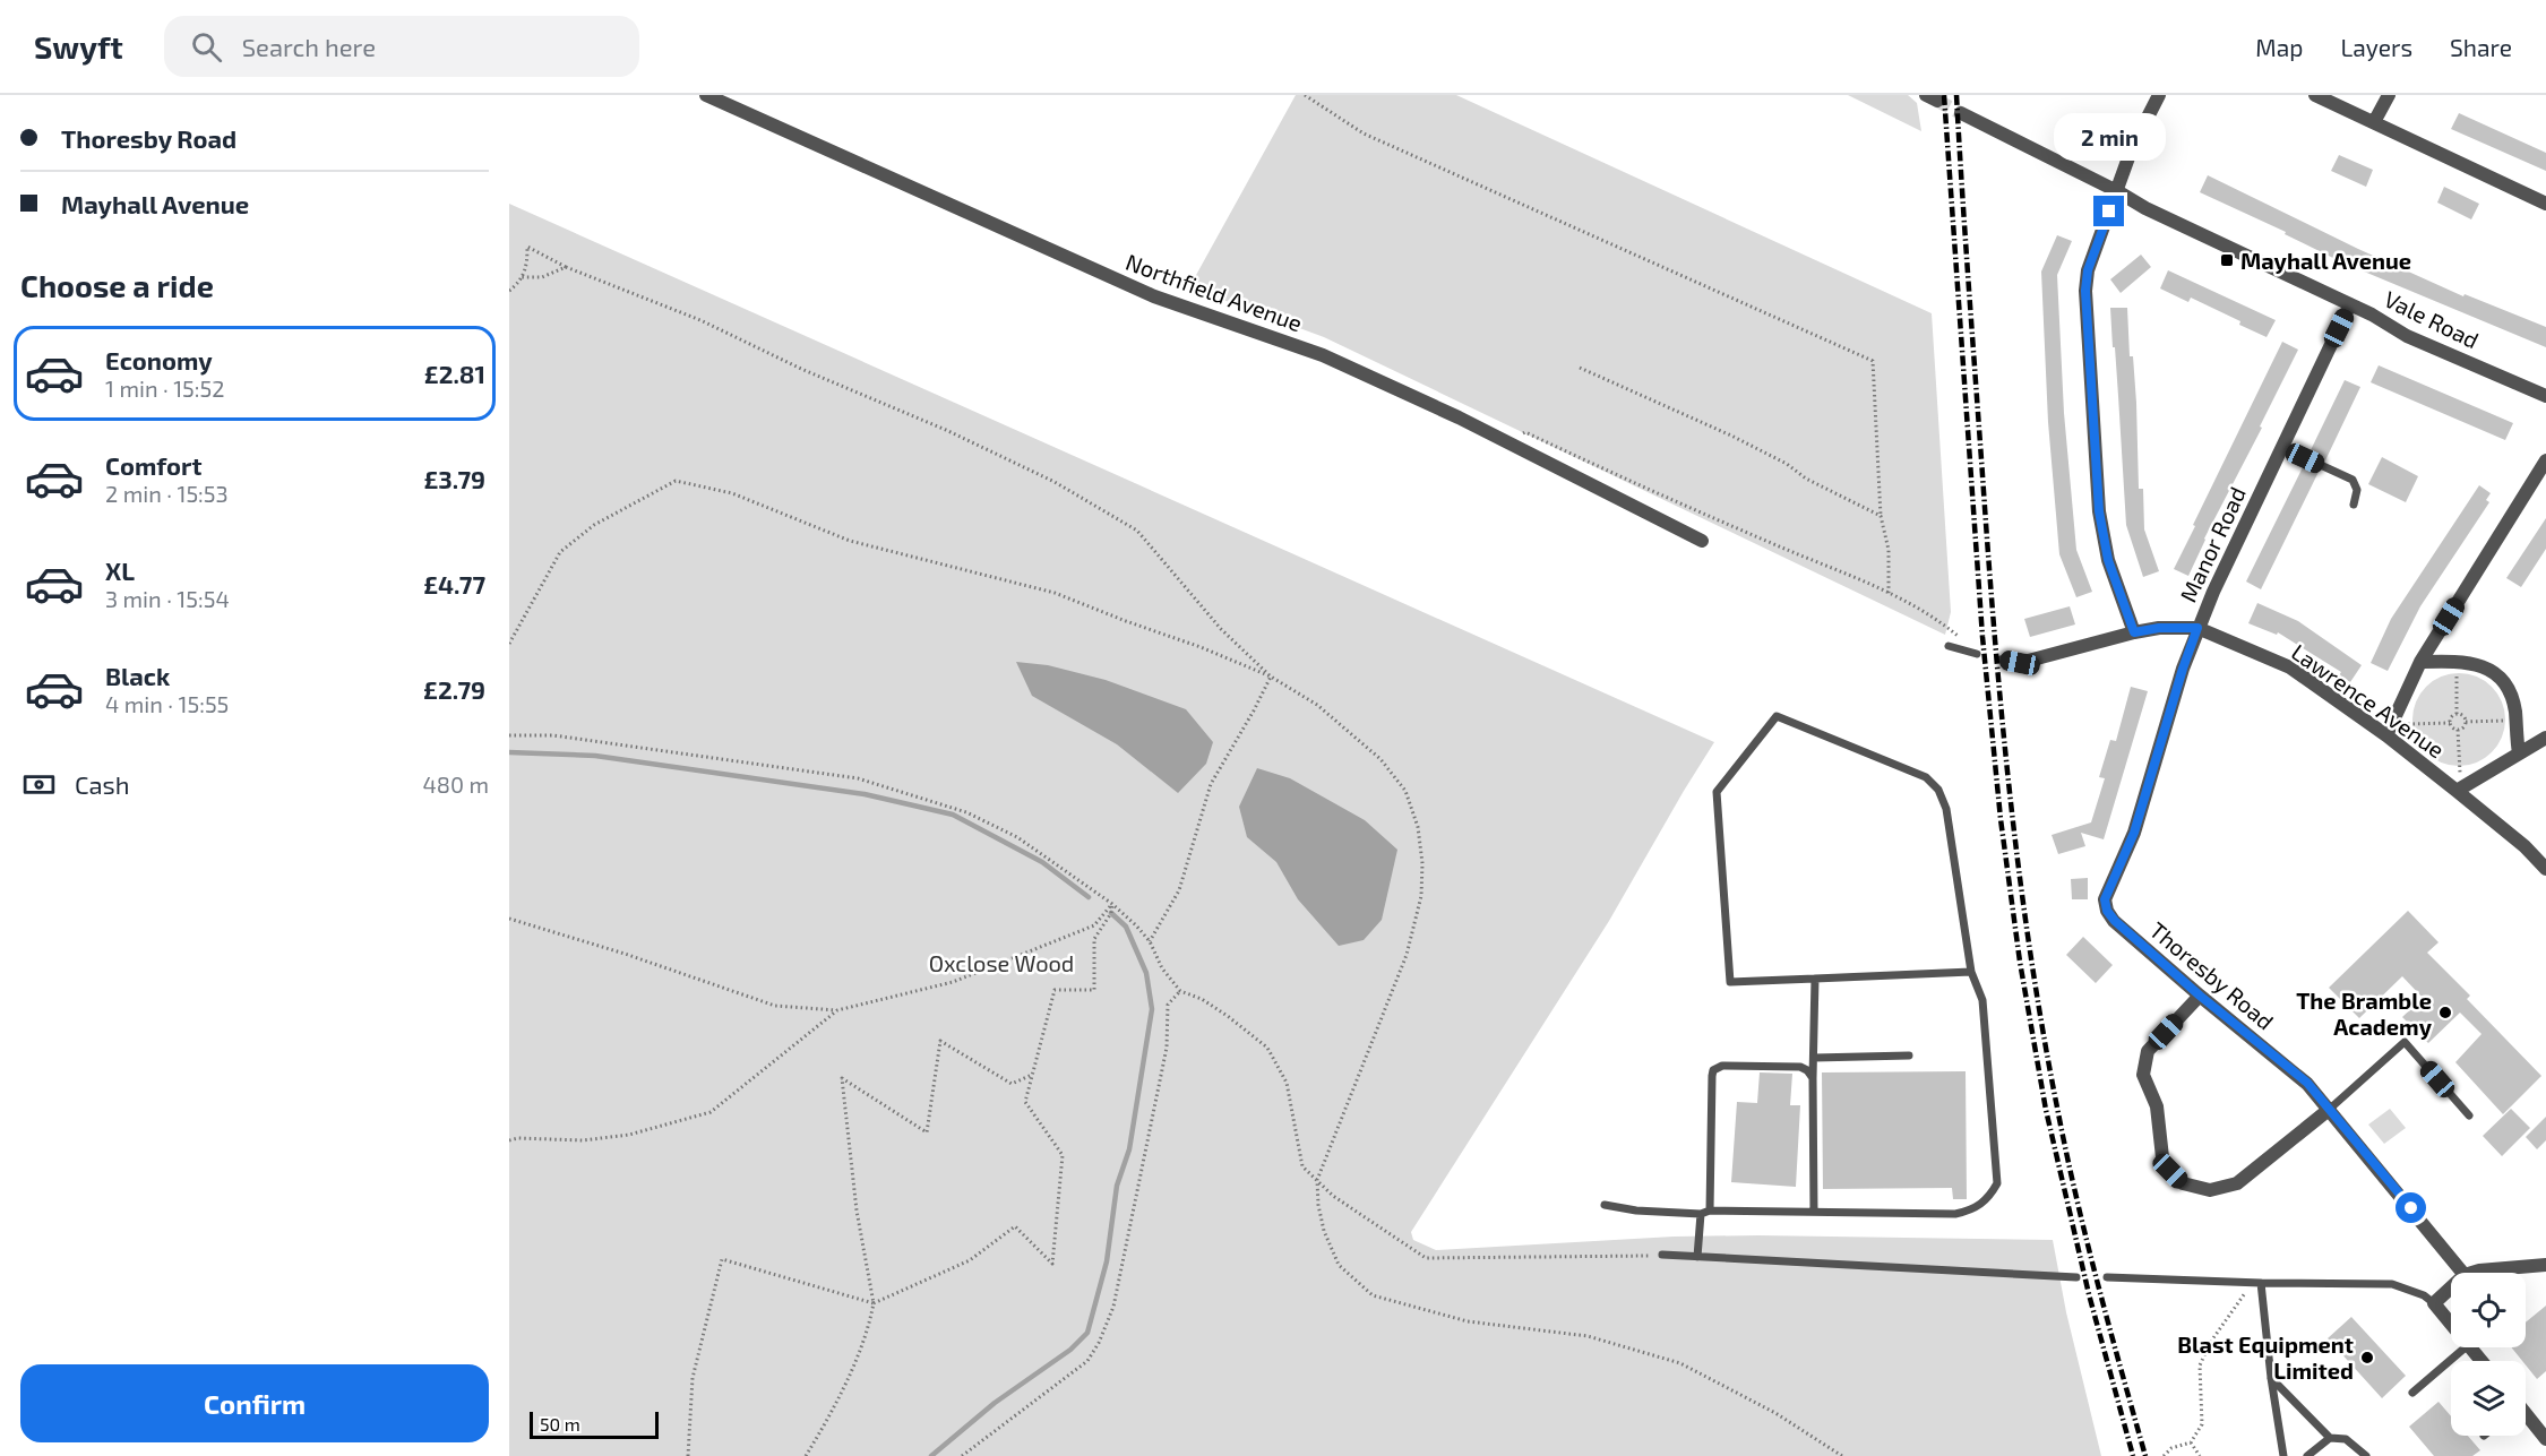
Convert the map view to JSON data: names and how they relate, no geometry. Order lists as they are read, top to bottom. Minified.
{"streets":{"street":["Northfield Avenue","Vale Road","Manor Road","Lawrence Avenue","Thoresby Road"]},"crossings":[["Vale Road","Manor Road"],["Manor Road","Lawrence Avenue"],["Manor Road","Thoresby Road"]],"parks":["Oxclose Wood"],"places":{"transit":["Mayhall Avenue"],"other":["The Bramble Academy","Blast Equipment Limited"]},"scale_bar":"50 m","page":{"header":"Swyft","search":"Search here","nav":["Map","Layers","Share"],"banner":["Thoresby Road","Mayhall Avenue"],"bubble":"2 min","heading":"Choose a ride","list":[{"name":"Economy","note":"1 min · 15:52","value":"£2.81"},{"name":"Comfort","note":"2 min · 15:53","value":"£3.79"},{"name":"XL","note":"3 min · 15:54","value":"£4.77"},{"name":"Black","note":"4 min · 15:55","value":"£2.79"}],"pay":["Cash","480 m"],"buttons":"Confirm","scale":"50 m"}}
